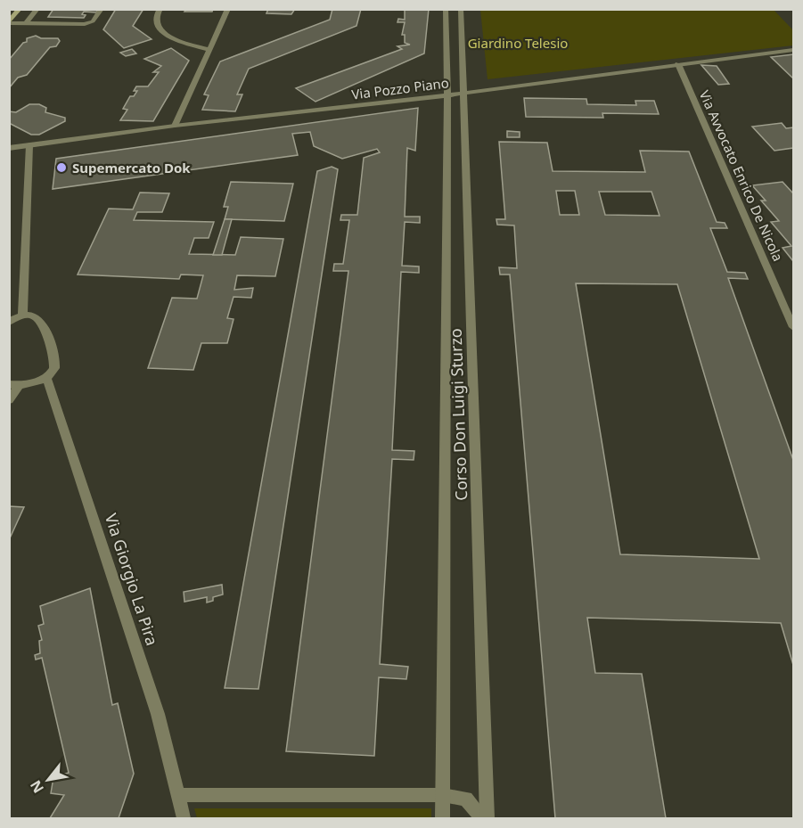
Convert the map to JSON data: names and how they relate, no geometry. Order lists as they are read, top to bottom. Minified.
{"streets":{"street":["Via Pozzo Piano","Via Avvocato Enrico De Nicola","Corso Don Luigi Sturzo","Via Giorgio La Pira"]},"crossings":[["Via Pozzo Piano","Via Avvocato Enrico De Nicola"],["Via Pozzo Piano","Corso Don Luigi Sturzo"]],"parks":["Giardino Telesio"],"places":["Supemercato Dok"],"north":"bottom left"}
